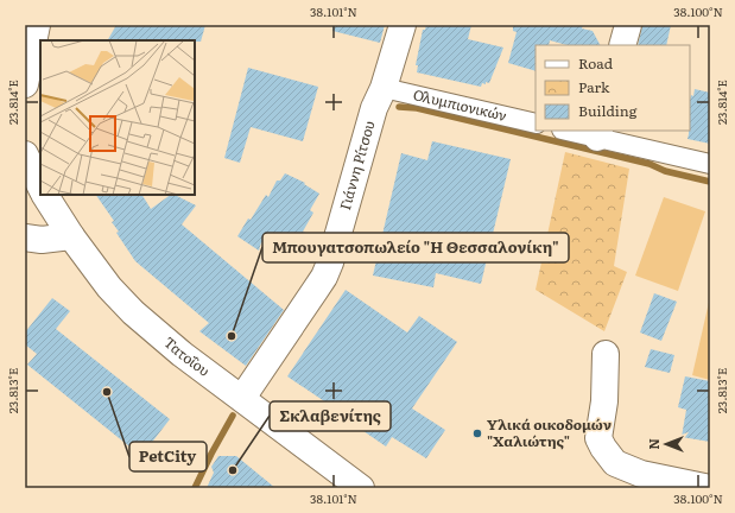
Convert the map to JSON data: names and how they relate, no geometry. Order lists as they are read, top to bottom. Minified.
{"streets":{"street":["Ολυμπιονικών","Γιάννη Ρίτσου","Τατοΐου"]},"crossings":[["Ολυμπιονικών","Γιάννη Ρίτσου"],["Γιάννη Ρίτσου","Τατοΐου"]],"places":["Μπουγατσοπωλείο \"Η Θεσσαλονίκη\"","PetCity","Υλικά οικοδομών \"Χαλιώτης\"","Σκλαβενίτης"],"legend":["Road","Park","Building"],"north":"left","coordinates":["38.101°N","38.100°N","23.814°E","23.813°E"]}
